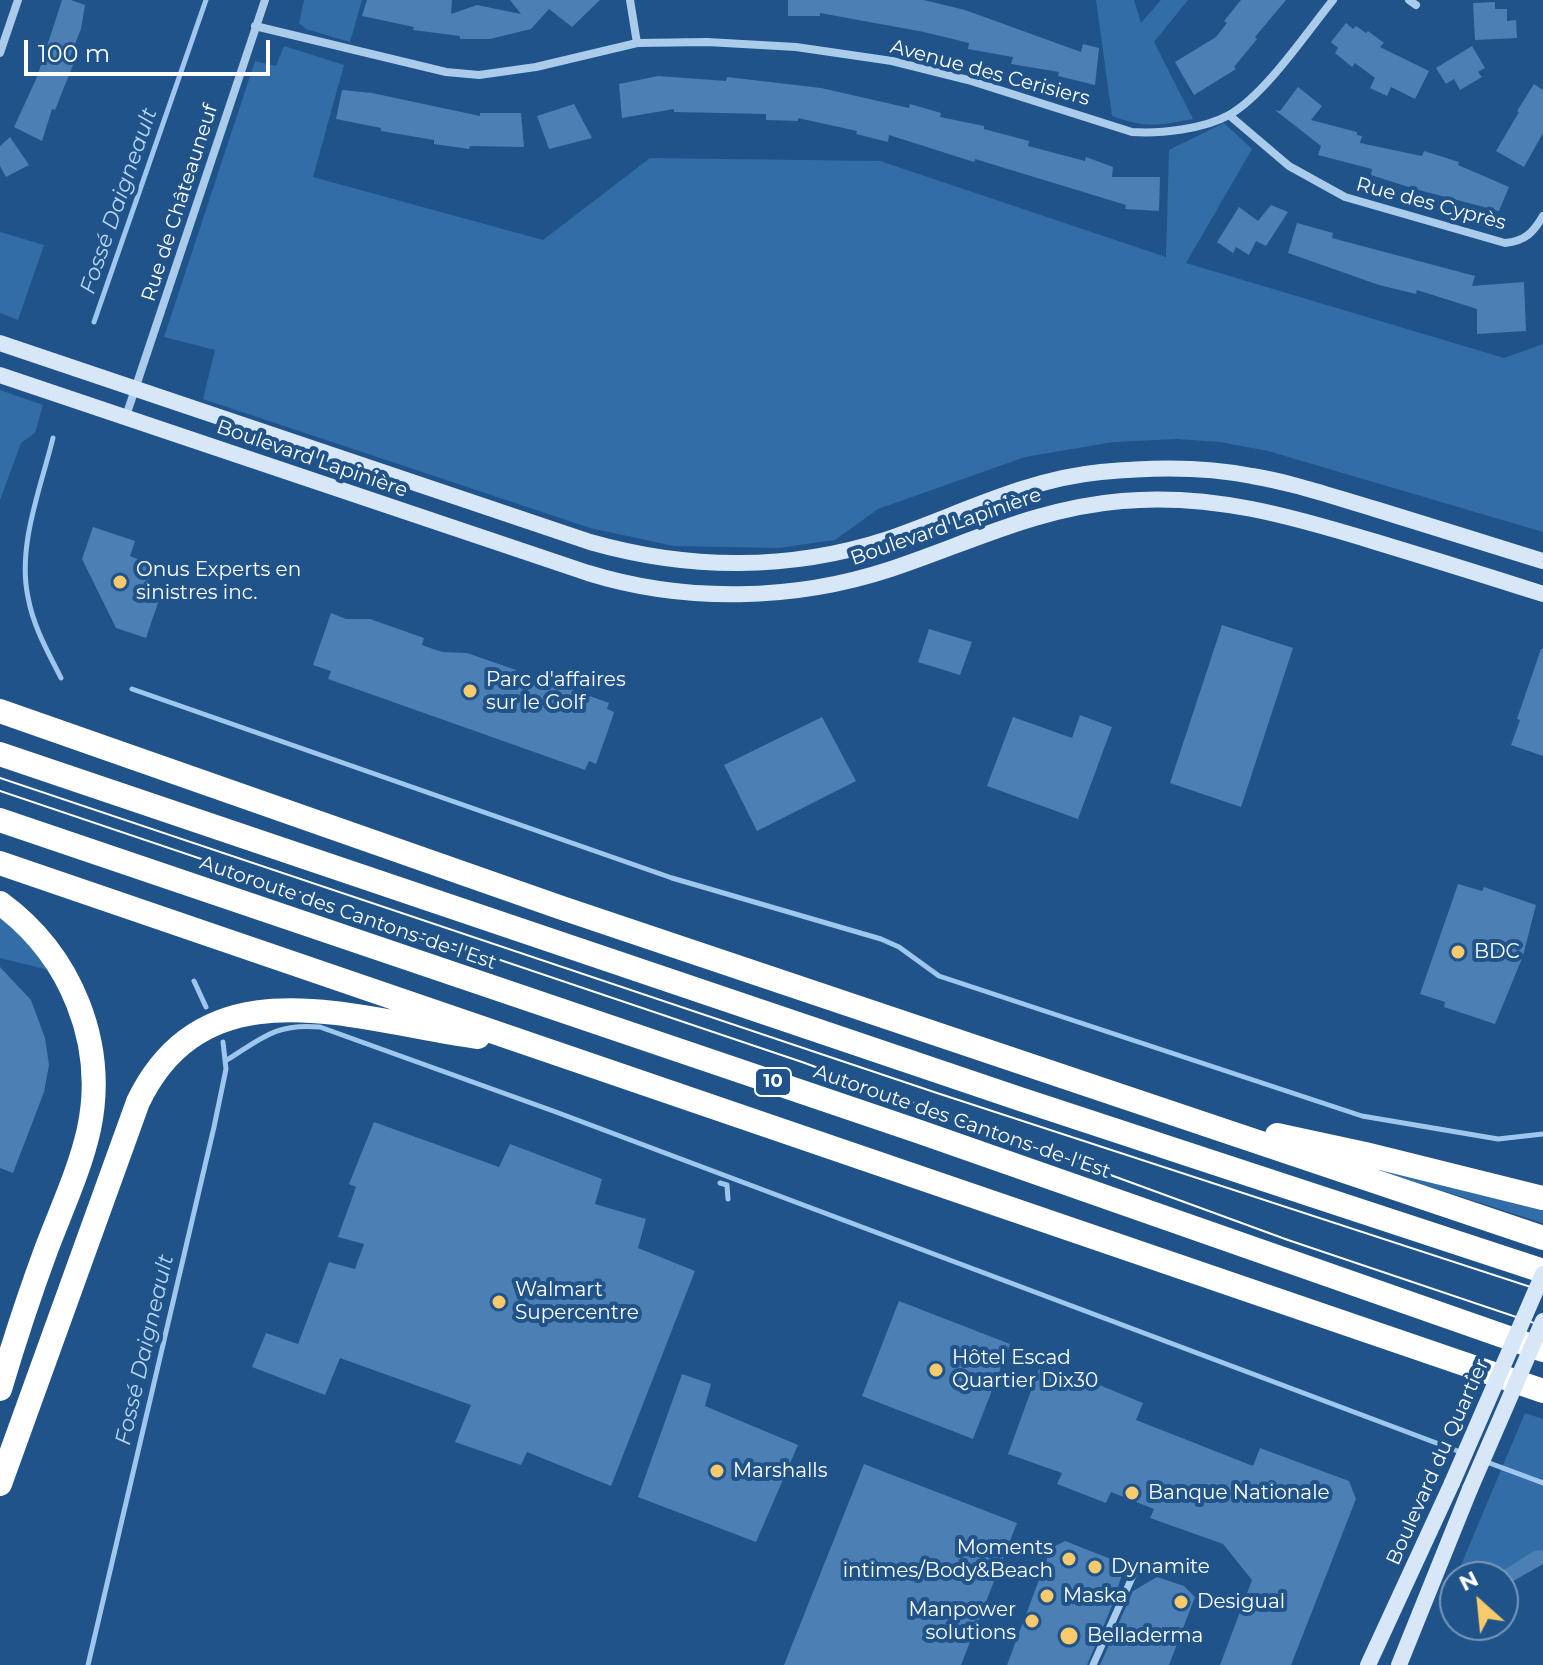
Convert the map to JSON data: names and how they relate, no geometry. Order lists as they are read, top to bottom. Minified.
{"streets":{"highway":["Autoroute des Cantons-de-l'Est","10"],"main road":["Boulevard Lapinière","Boulevard du Quartier"],"street":["Avenue des Cerisiers","Rue de Châteauneuf","Rue des Cyprès"]},"crossings":[["Avenue des Cerisiers","Rue de Châteauneuf"],["Avenue des Cerisiers","Rue des Cyprès"],["Rue de Châteauneuf","Boulevard Lapinière"],["Autoroute des Cantons-de-l'Est","Boulevard du Quartier"]],"water":["Fossé Daigneault"],"places":["Onus Experts en sinistres inc.","Parc d'affaires sur le Golf","BDC","Walmart Supercentre","Hôtel Escad Quartier Dix30","Marshalls","Banque Nationale","Moments intimes/Body&Beach","Dynamite","Maska","Desigual","Manpower solutions","Belladerma"],"scale_bar":"100 m","north":"top left"}
